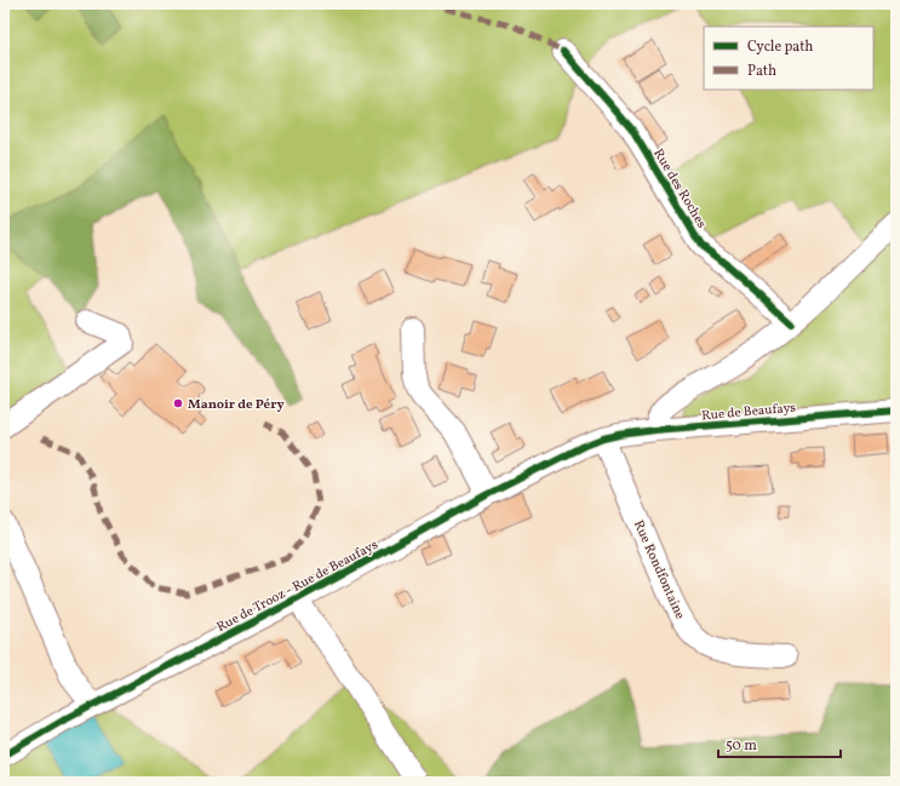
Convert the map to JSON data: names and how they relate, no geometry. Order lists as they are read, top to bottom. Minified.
{"streets":{"street":["Rue des Roches","Rue de Beaufays","Rue Rondfontaine","Rue de Trooz - Rue de Beaufays"]},"crossings":[["Rue de Beaufays","Rue Rondfontaine"],["Rue de Beaufays","Rue de Trooz - Rue de Beaufays"],["Rue Rondfontaine","Rue de Trooz - Rue de Beaufays"]],"places":["Manoir de Péry"],"legend":["Cycle path","Path"],"scale_bar":"50 m"}
